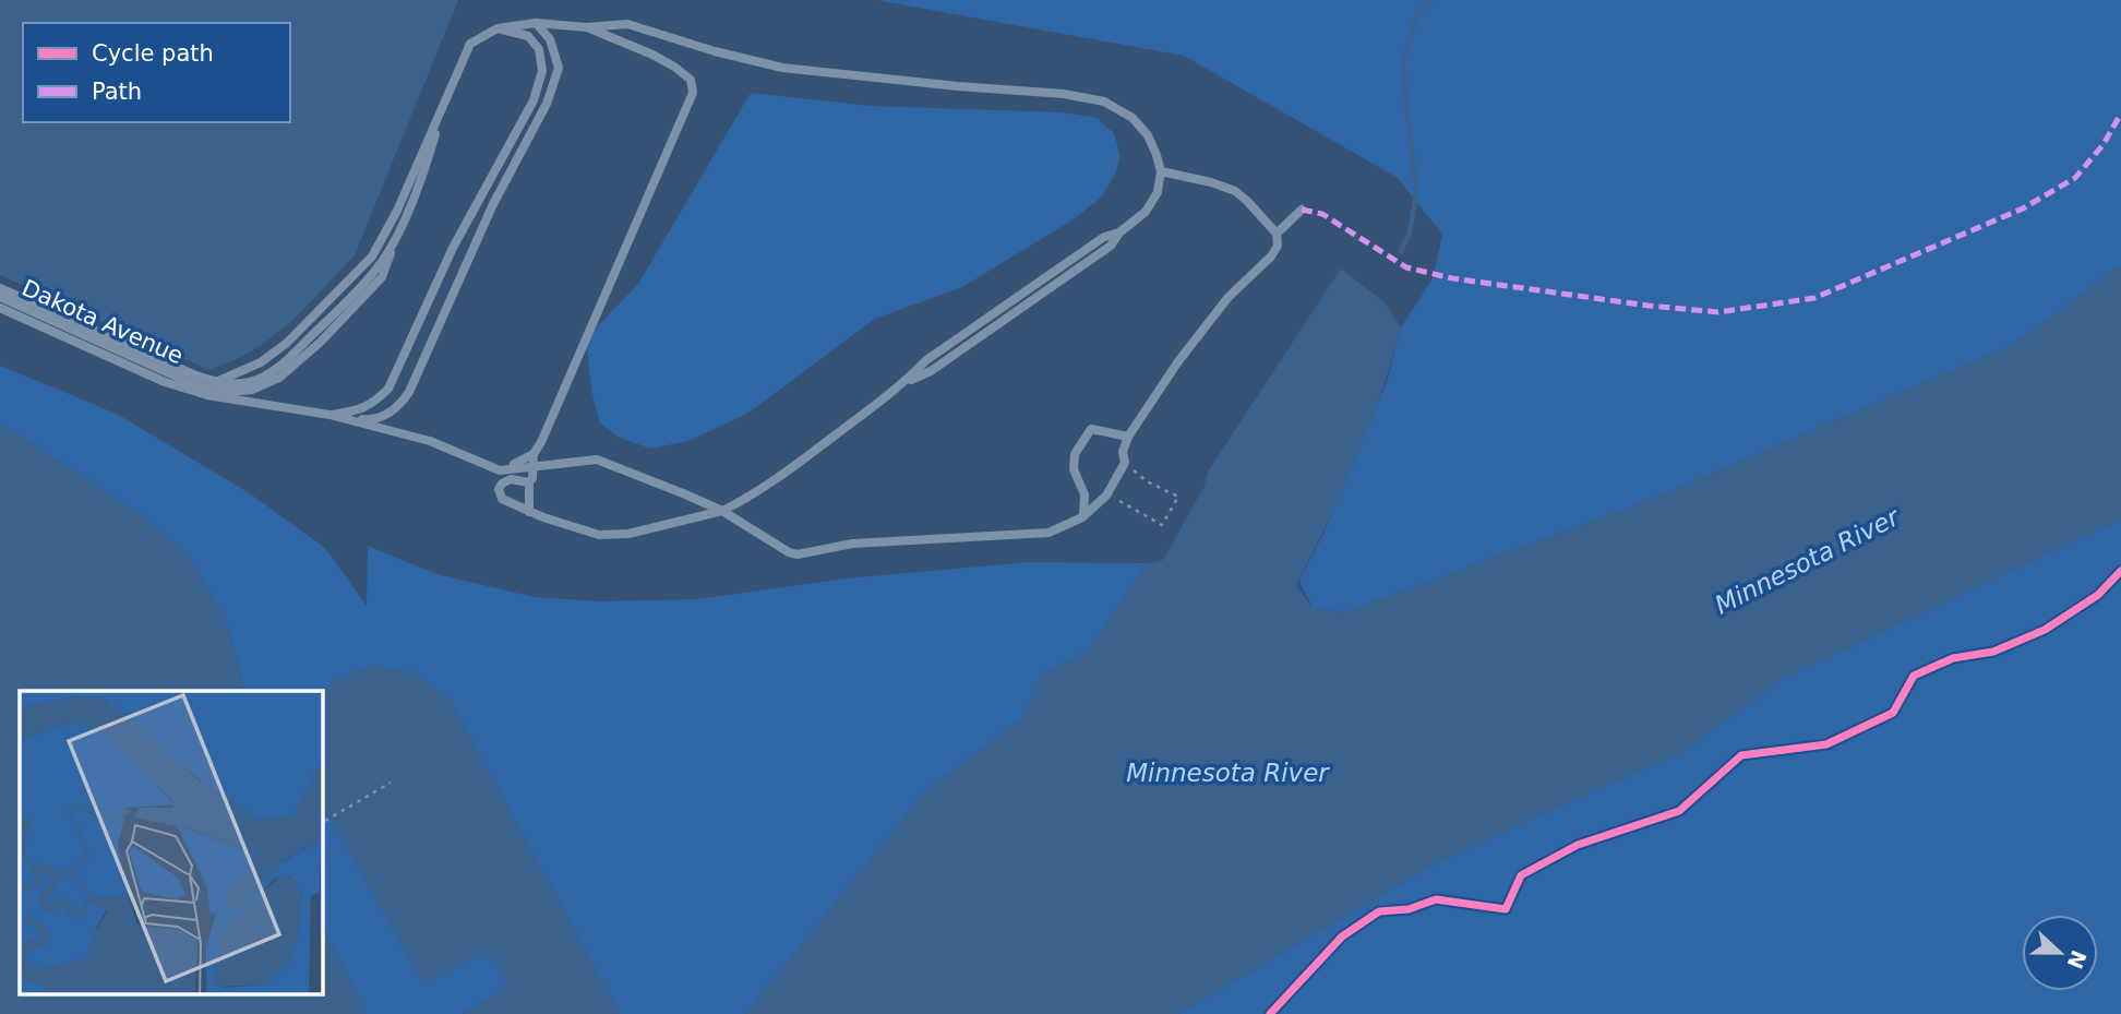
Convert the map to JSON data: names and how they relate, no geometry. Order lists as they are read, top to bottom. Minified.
{"streets":{"lane":["Dakota Avenue"]},"water":["Minnesota River"],"legend":["Cycle path","Path"],"north":"right"}
